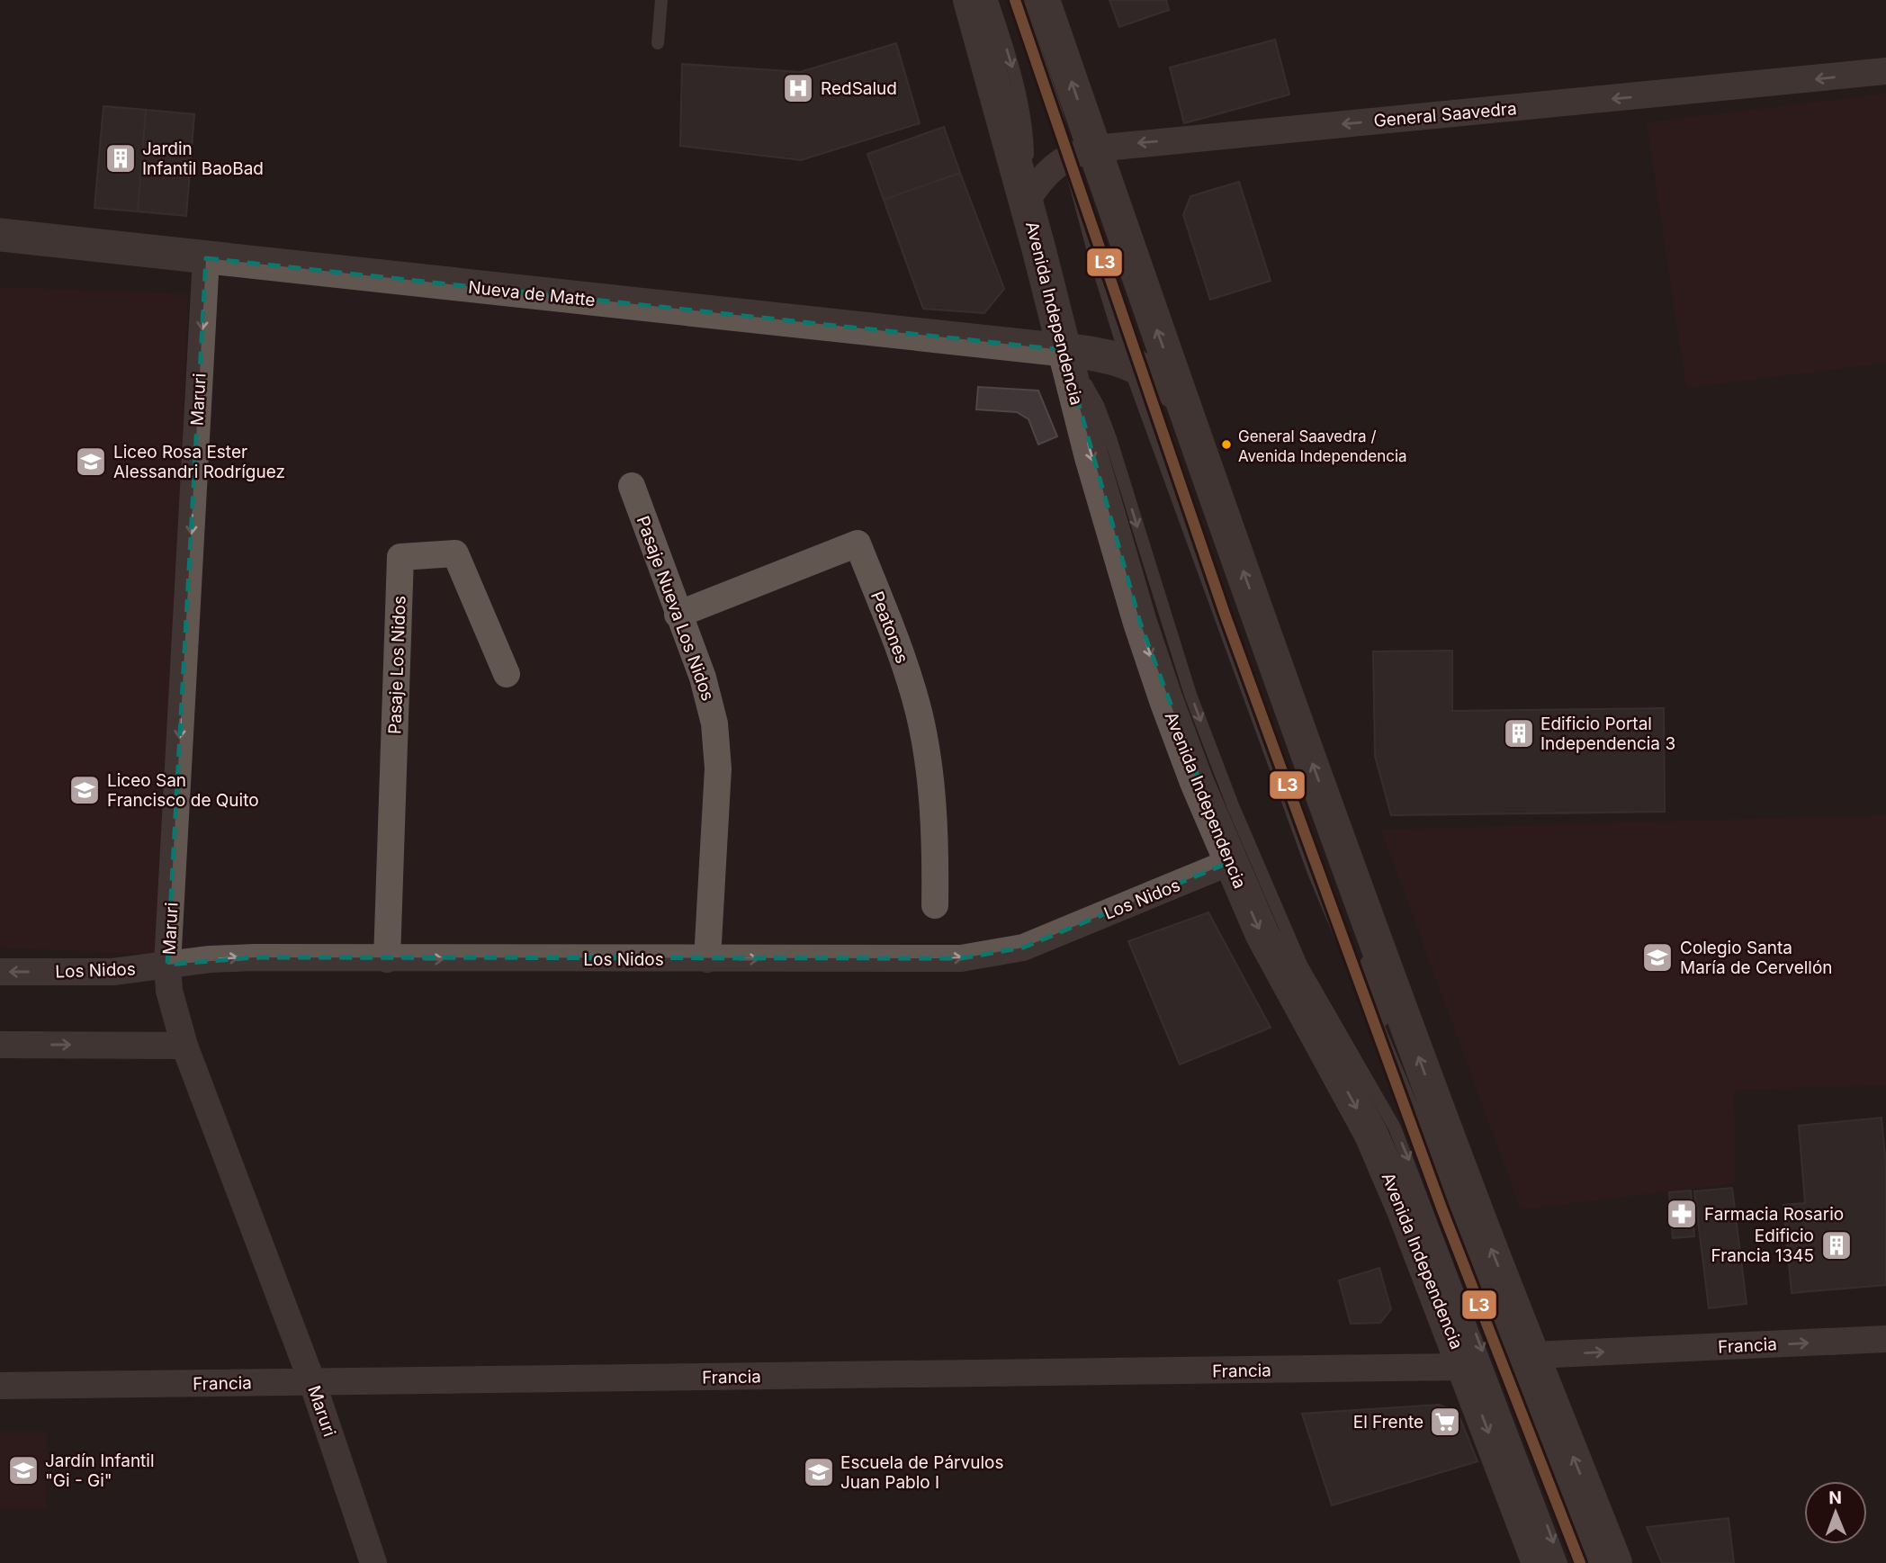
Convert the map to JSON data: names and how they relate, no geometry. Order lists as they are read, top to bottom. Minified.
{"streets":{"main road":["Avenida Independencia"],"street":["General Saavedra","Nueva de Matte","Maruri","Pasaje Nueva Los Nidos","Peatones","Pasaje Los Nidos","Los Nidos","Francia"]},"crossings":[["Nueva de Matte","Avenida Independencia"],["Nueva de Matte","Maruri"],["Avenida Independencia","Los Nidos"],["Avenida Independencia","Francia"],["Maruri","Los Nidos"],["Maruri","Francia"],["Pasaje Nueva Los Nidos","Peatones"],["Pasaje Nueva Los Nidos","Los Nidos"],["Pasaje Los Nidos","Los Nidos"]],"one_way":["General Saavedra","Maruri"],"places":{"hospital":["RedSalud"],"building":["Jardin Infantil BaoBad","Edificio Portal Independencia 3","Edificio Francia 1345"],"other":["General Saavedra / Avenida Independencia"],"school or university":["Liceo Rosa Ester Alessandri Rodríguez","Liceo San Francisco de Quito","Colegio Santa María de Cervellón","Jardín Infantil \"Gi - Gi\"","Escuela de Párvulos Juan Pablo I"],"pharmacy":["Farmacia Rosario"],"supermarket":["El Frente"]},"lines":["transit line L3"],"north":"top"}
